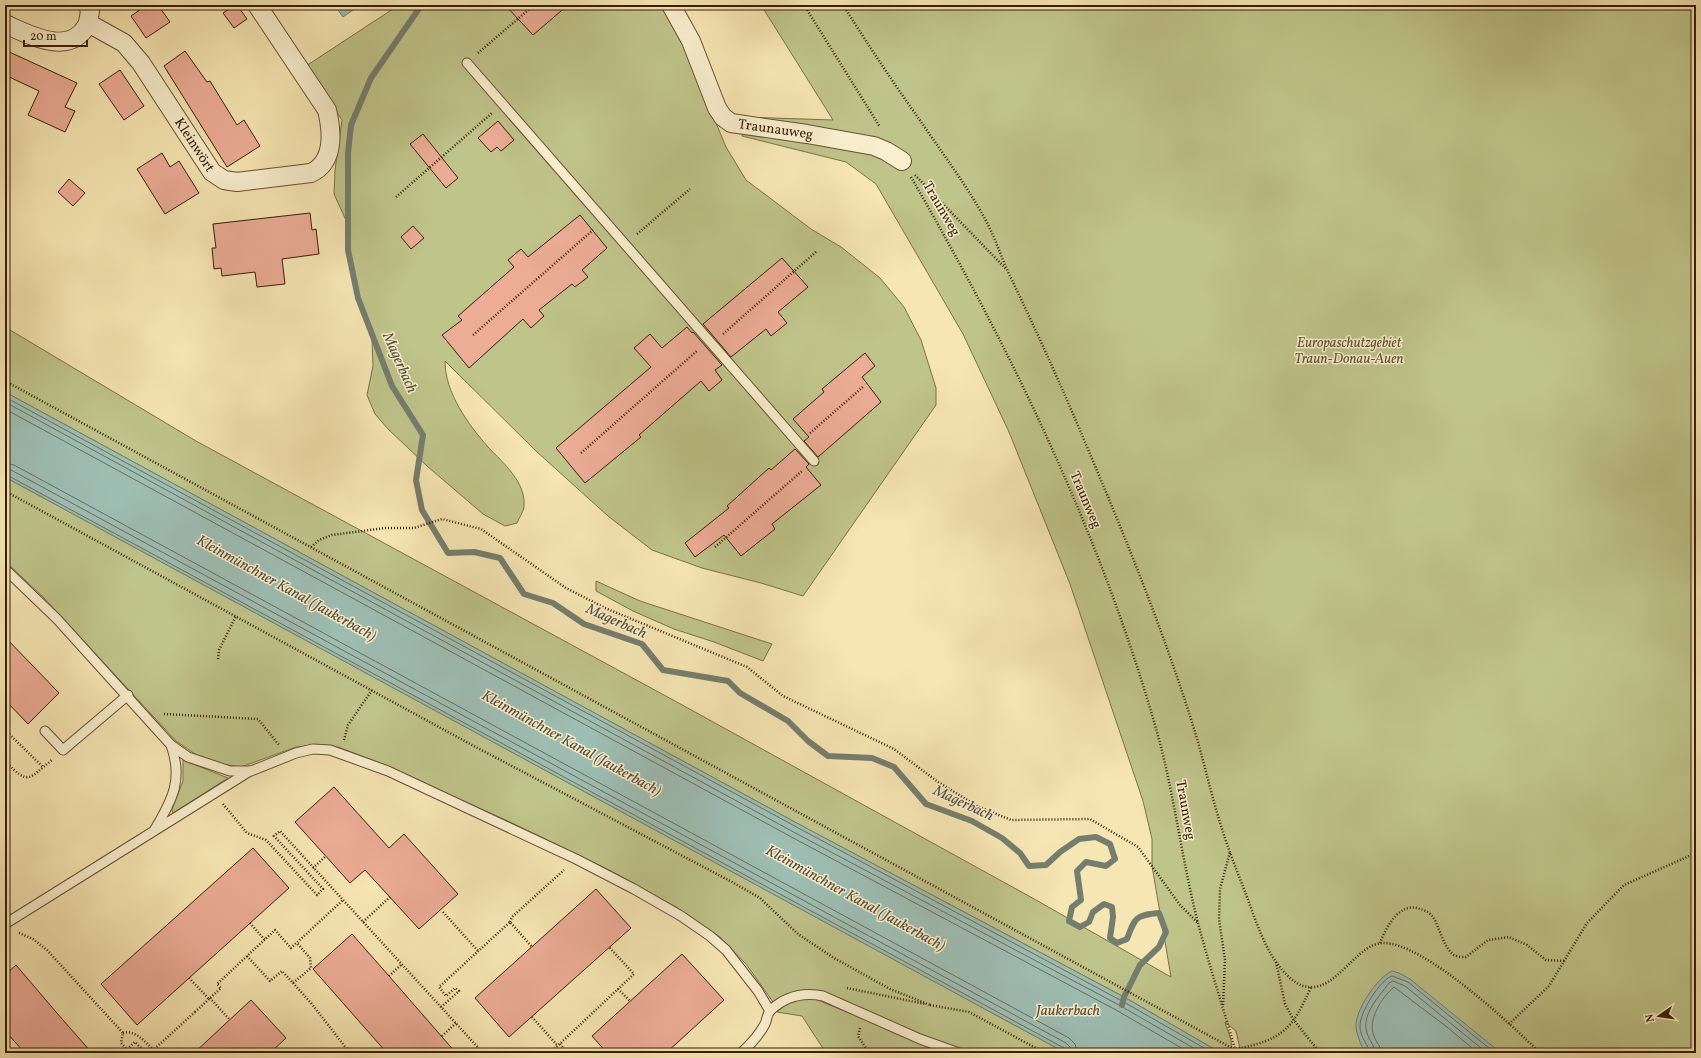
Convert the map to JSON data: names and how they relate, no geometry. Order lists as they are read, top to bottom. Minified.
{"streets":{"street":["Traunauweg","Kleinwört"],"path":["Traunweg"]},"crossings":[["Traunauweg","Traunweg"]],"water":["Magerbach","Kleinmünchner Kanal (Jaukerbach)","Jaukerbach"],"parks":["Europaschutzgebiet Traun-Donau-Auen"],"scale_bar":"20 m","north":"left"}
